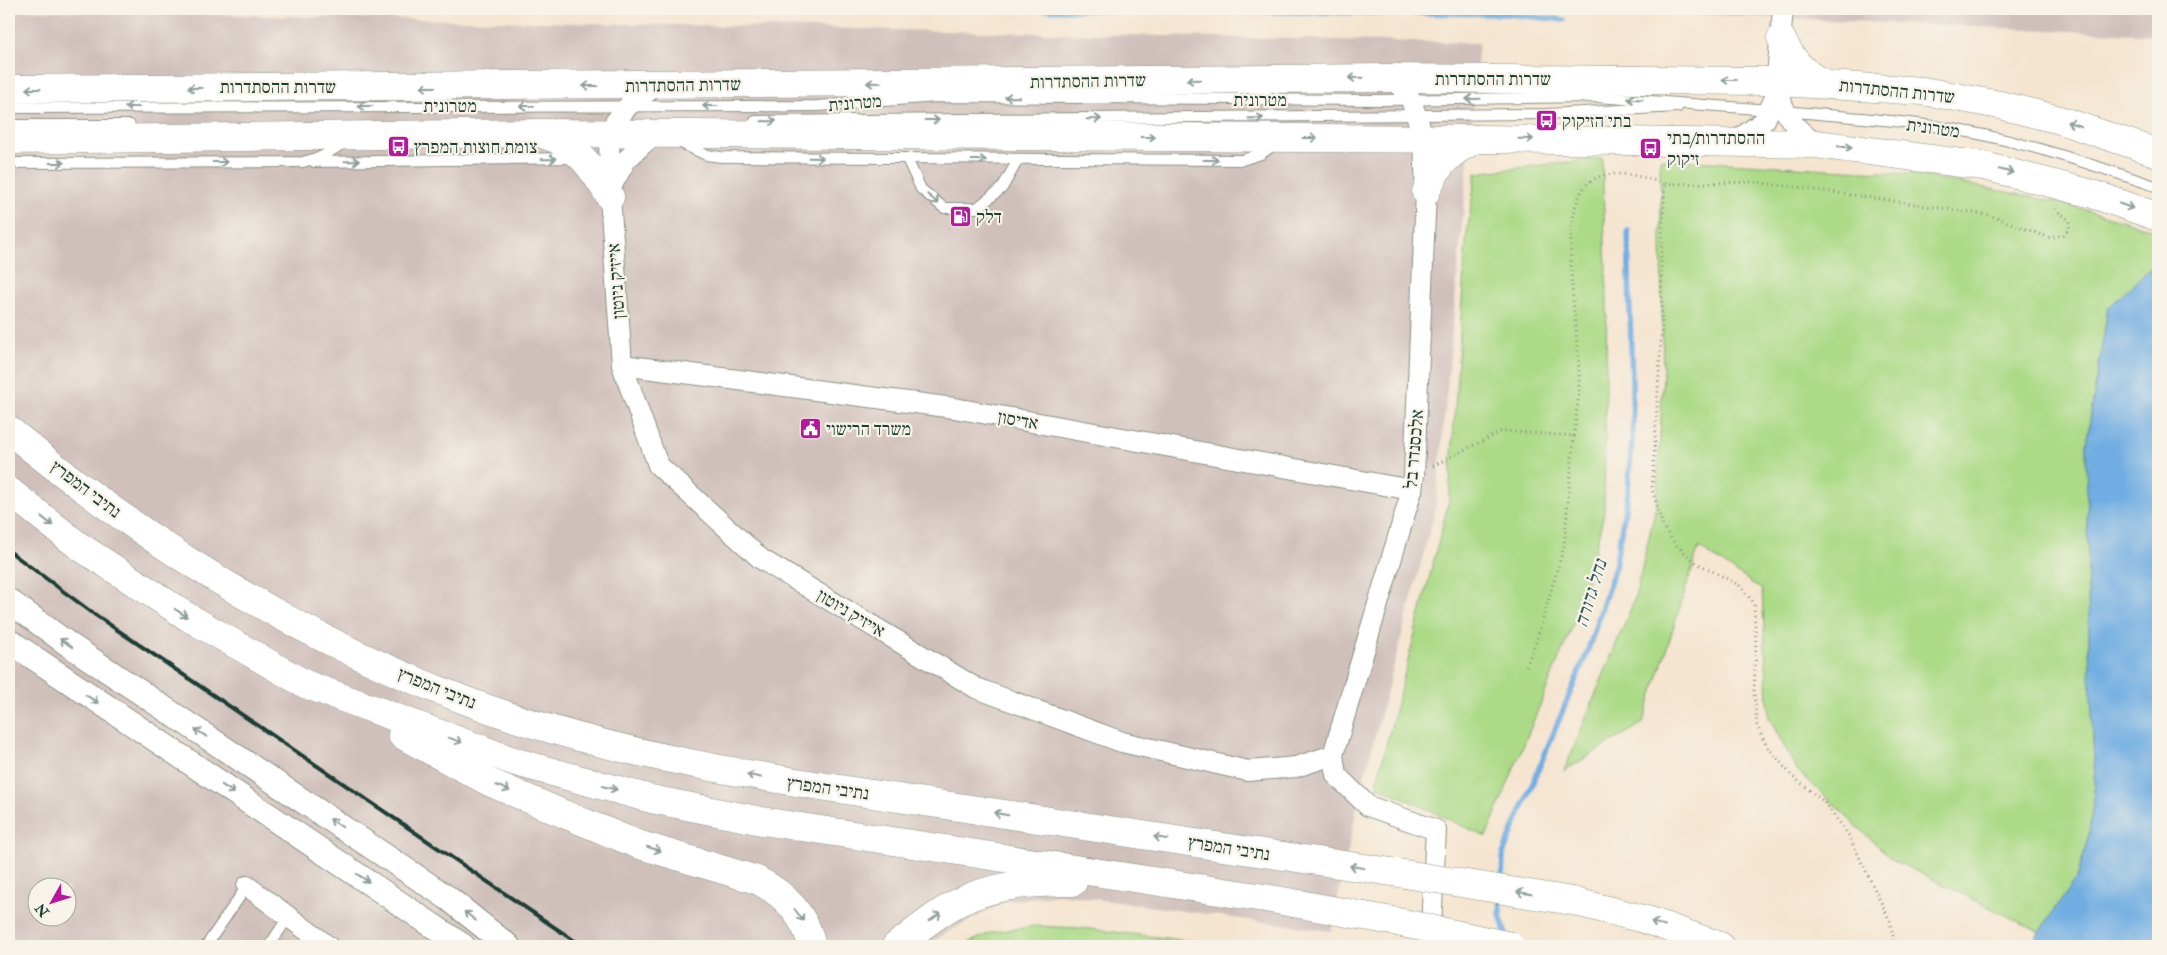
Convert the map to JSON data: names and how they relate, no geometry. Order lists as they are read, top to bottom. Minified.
{"streets":{"highway":["שדרות ההסתדרות","נתיבי המפרץ"],"street":["אייזיק ניוטון","אדיסון","אלכסנדר בל"],"lane":["מטרונית"]},"crossings":[["מטרונית","אייזיק ניוטון"],["מטרונית","אלכסנדר בל"],["אייזיק ניוטון","אדיסון"],["אייזיק ניוטון","אלכסנדר בל"],["אדיסון","אלכסנדר בל"]],"water":["נחל גדורה"],"places":{"bus stop":["בתי הזיקוק","צומת חוצות המפרץ","ההסתדרות/בתי זיקוק"],"fuel station":["דלק"],"public building":["משרד הרישוי"]},"north":"bottom left"}
